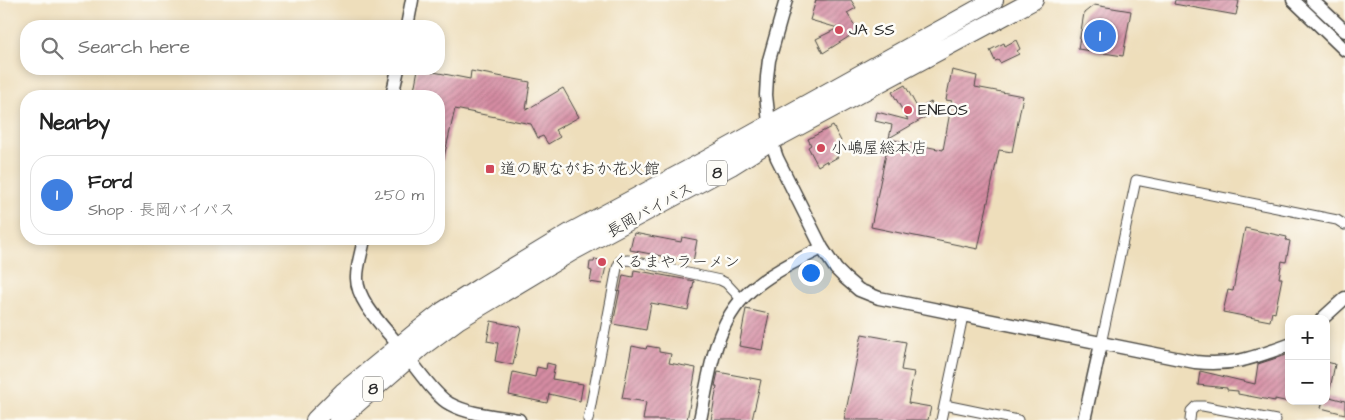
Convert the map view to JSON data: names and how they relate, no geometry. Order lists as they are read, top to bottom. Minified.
{"streets":{"highway":["8","長岡バイパス"]},"places":{"other":["JA SS","ENEOS","小嶋屋総本店","くるまやラーメン"],"transit":["道の駅ながおか花火館"]},"page":{"pins":"1","search":"Search here","heading":"Nearby","list":[{"mark":"1","name":"Ford","note":"Shop · 長岡バイパス","value":"250 m"}],"map_buttons":["+","−"]}}
